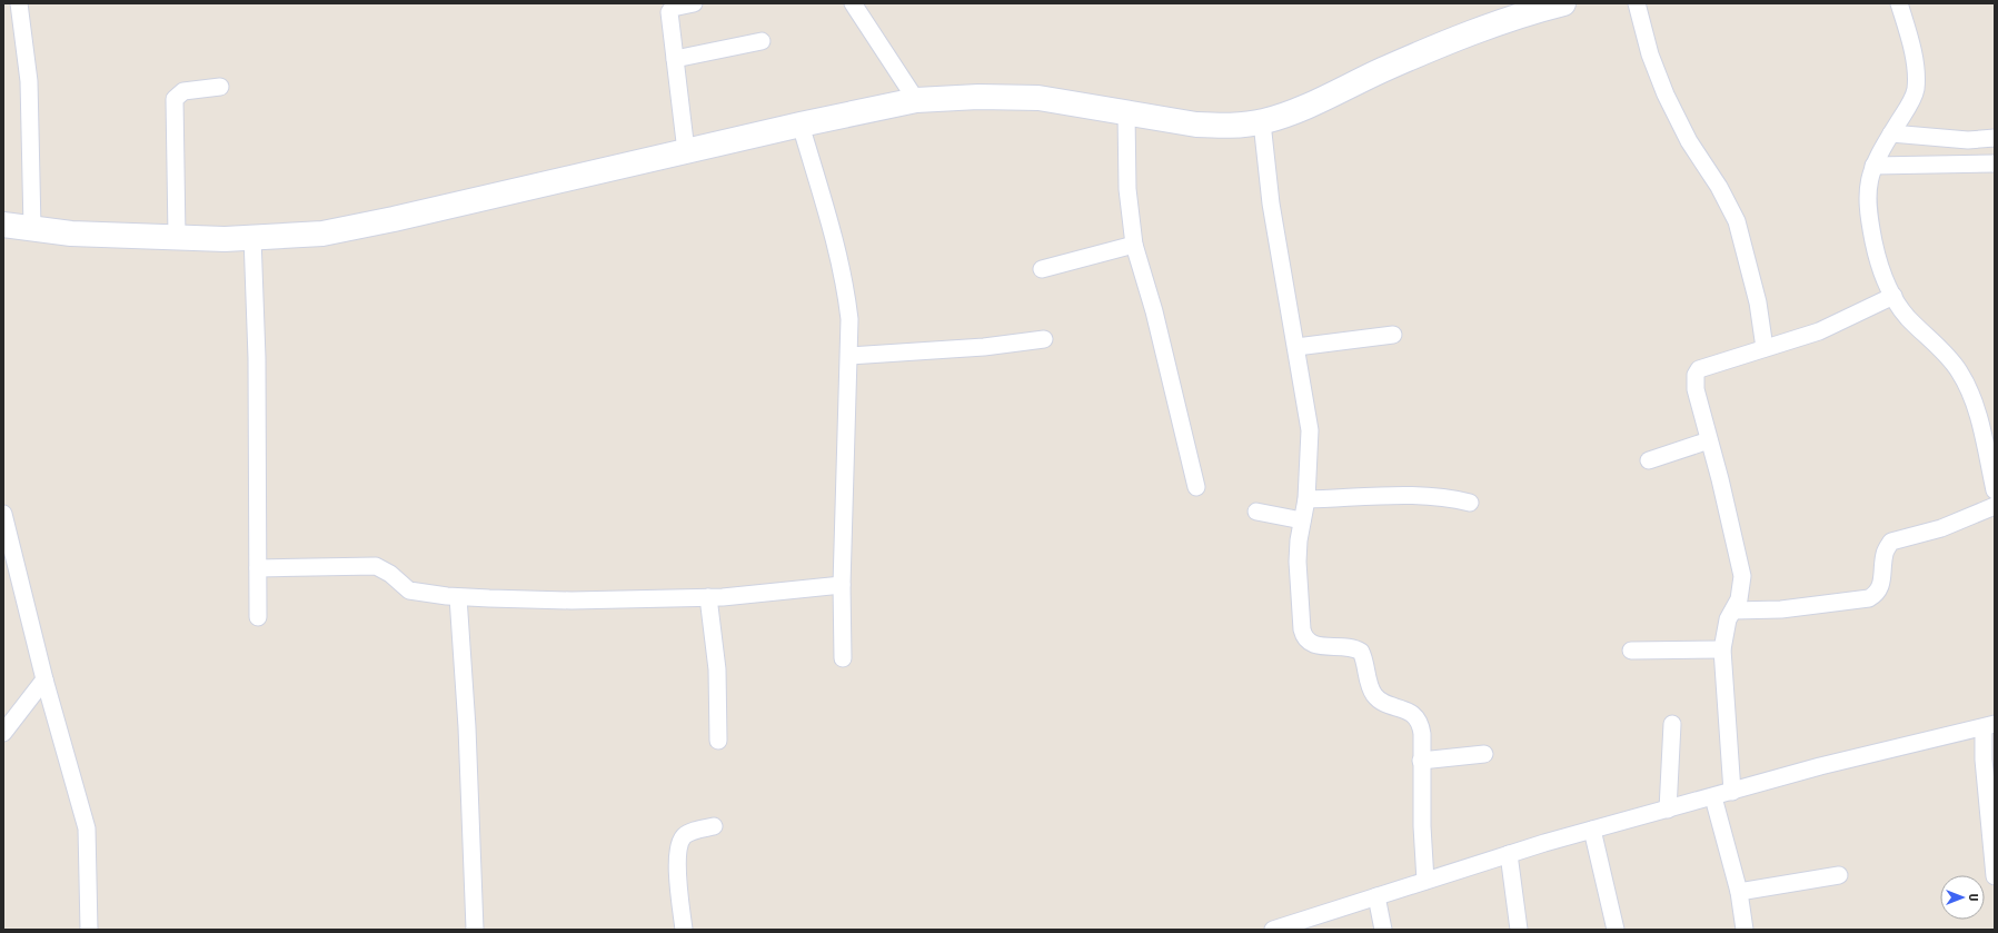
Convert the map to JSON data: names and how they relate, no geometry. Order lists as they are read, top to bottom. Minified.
{"north":"right"}
